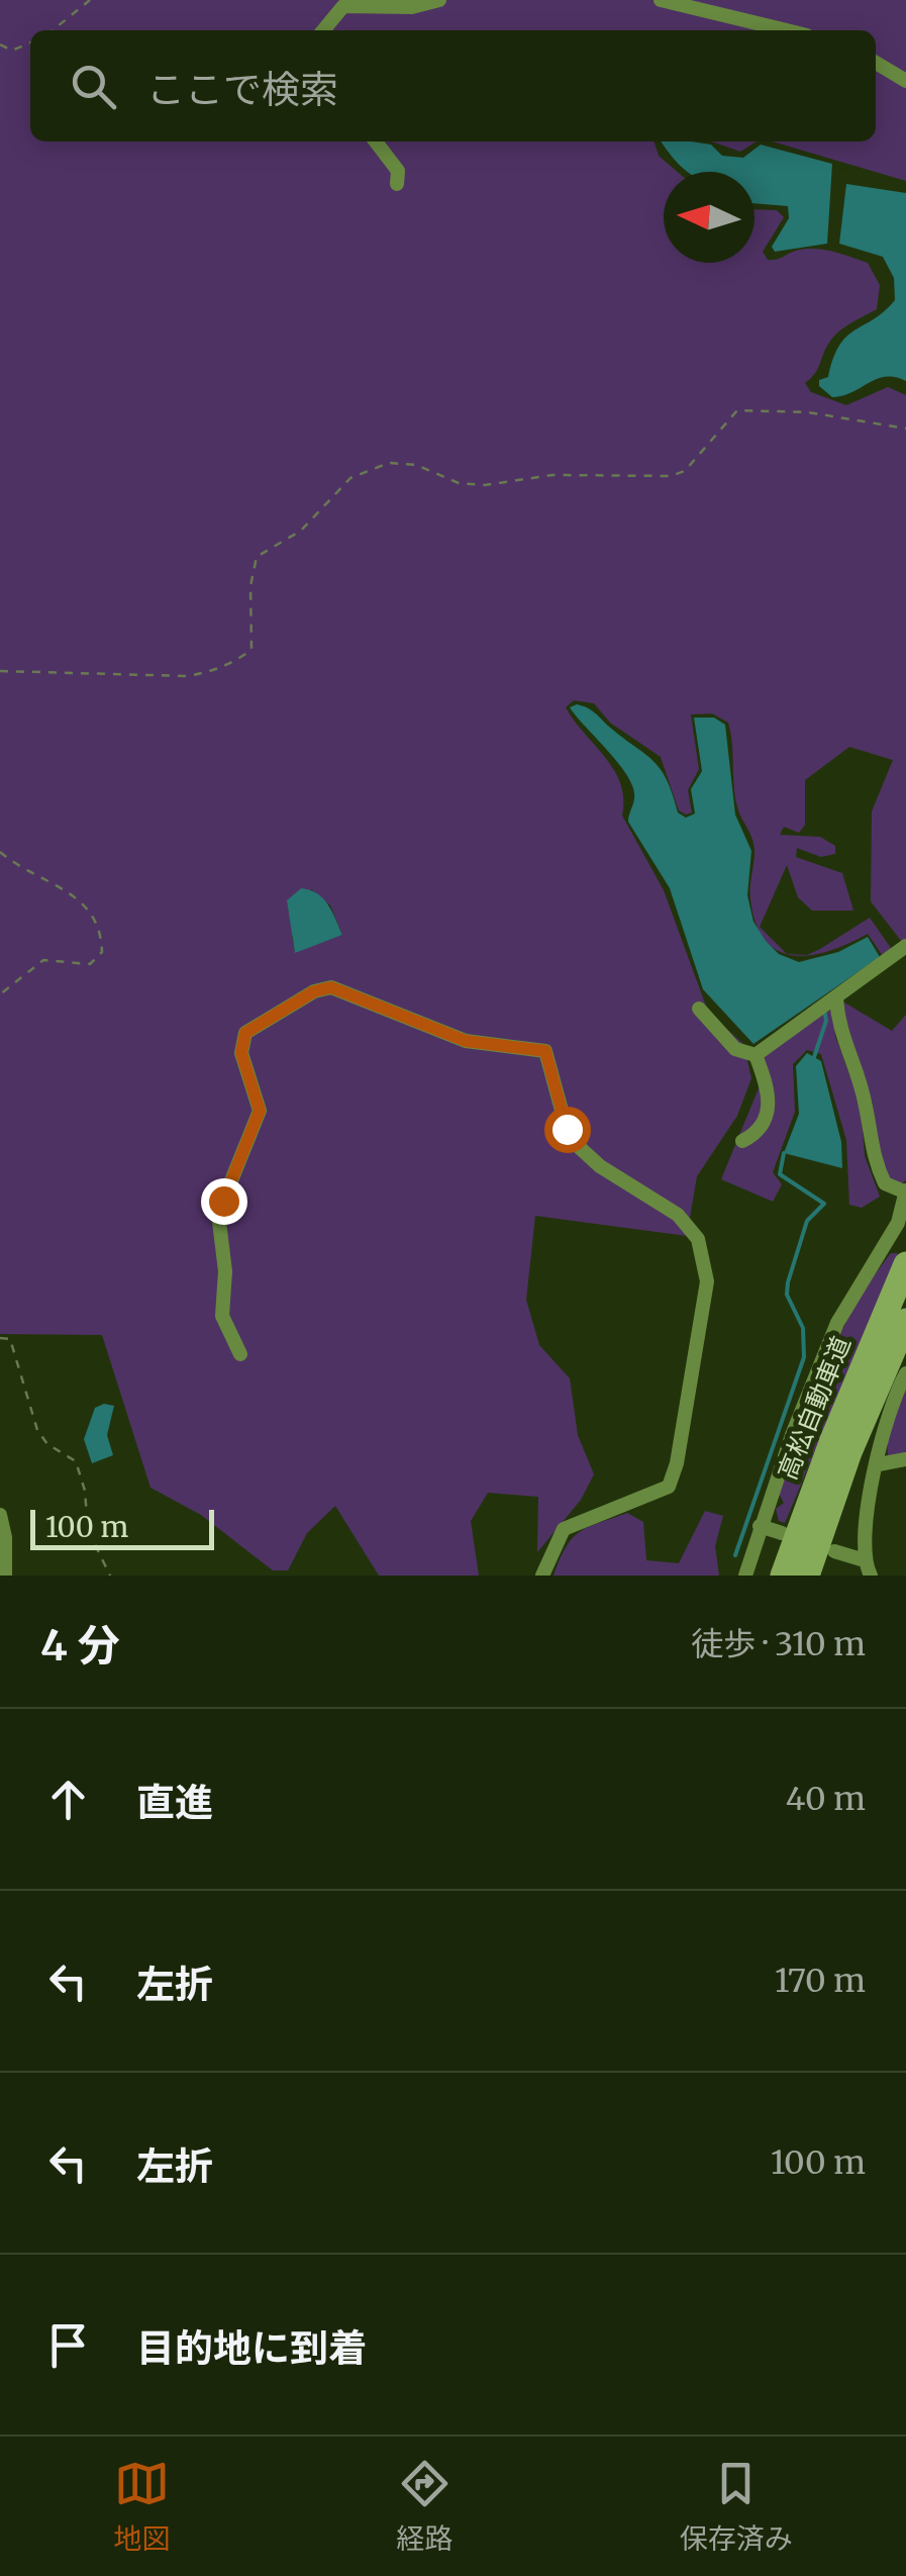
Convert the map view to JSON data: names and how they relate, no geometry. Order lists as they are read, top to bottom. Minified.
{"streets":{"highway":["高松自動車道"]},"scale_bar":"100 m","north":"left","page":{"search":"ここで検索","scale":"100 m","heading":["4 分","徒歩 · 310 m"],"list":[["直進","40 m"],["左折","170 m"],["左折","100 m"],"目的地に到着"],"nav":["地図","経路","保存済み"]}}
